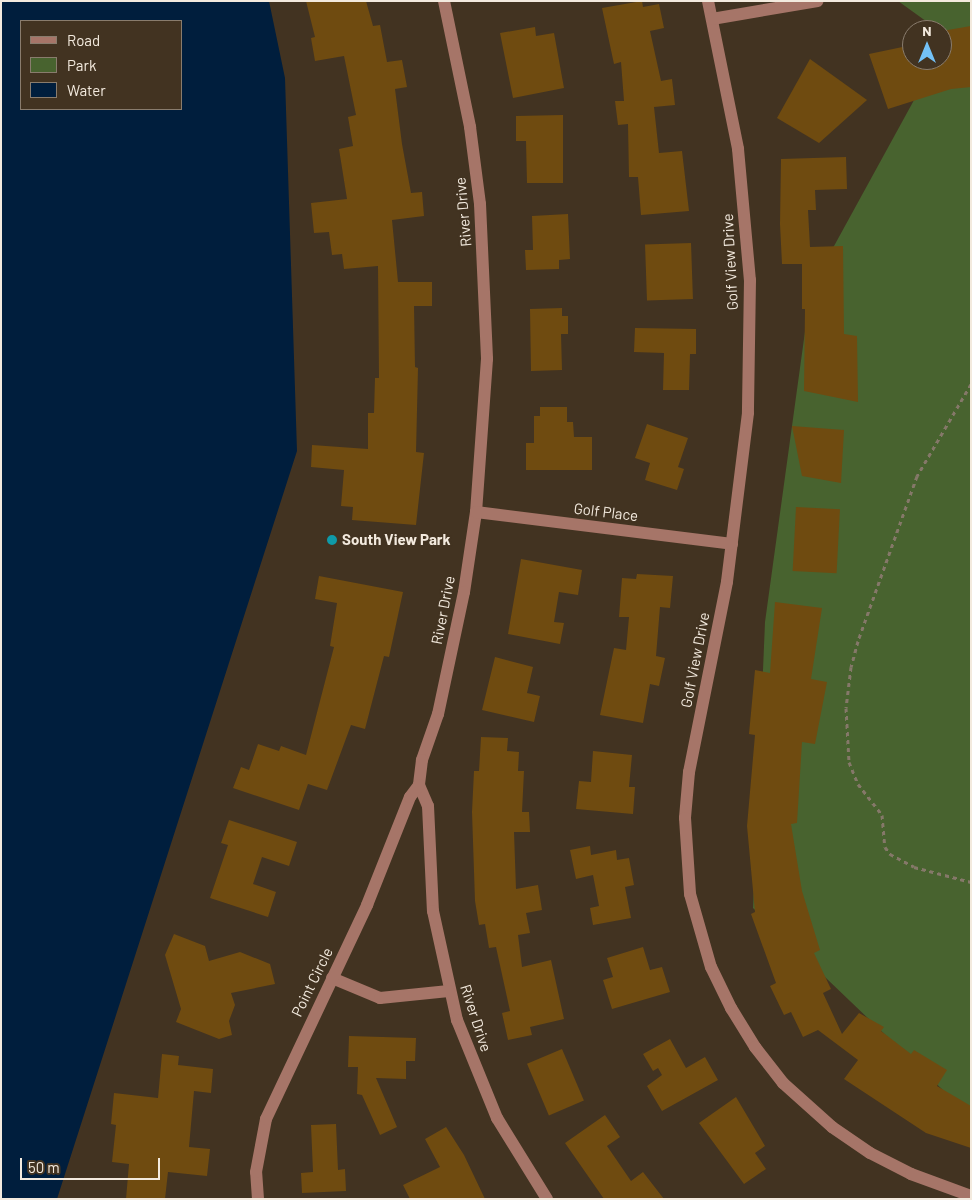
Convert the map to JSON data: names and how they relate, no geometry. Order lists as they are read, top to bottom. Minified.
{"streets":{"street":["River Drive","Golf View Drive","Golf Place","Point Circle"]},"crossings":[["River Drive","Golf Place"],["River Drive","Point Circle"],["Golf View Drive","Golf Place"]],"places":["South View Park"],"legend":["Road","Park","Water"],"scale_bar":"50 m","north":"top"}
